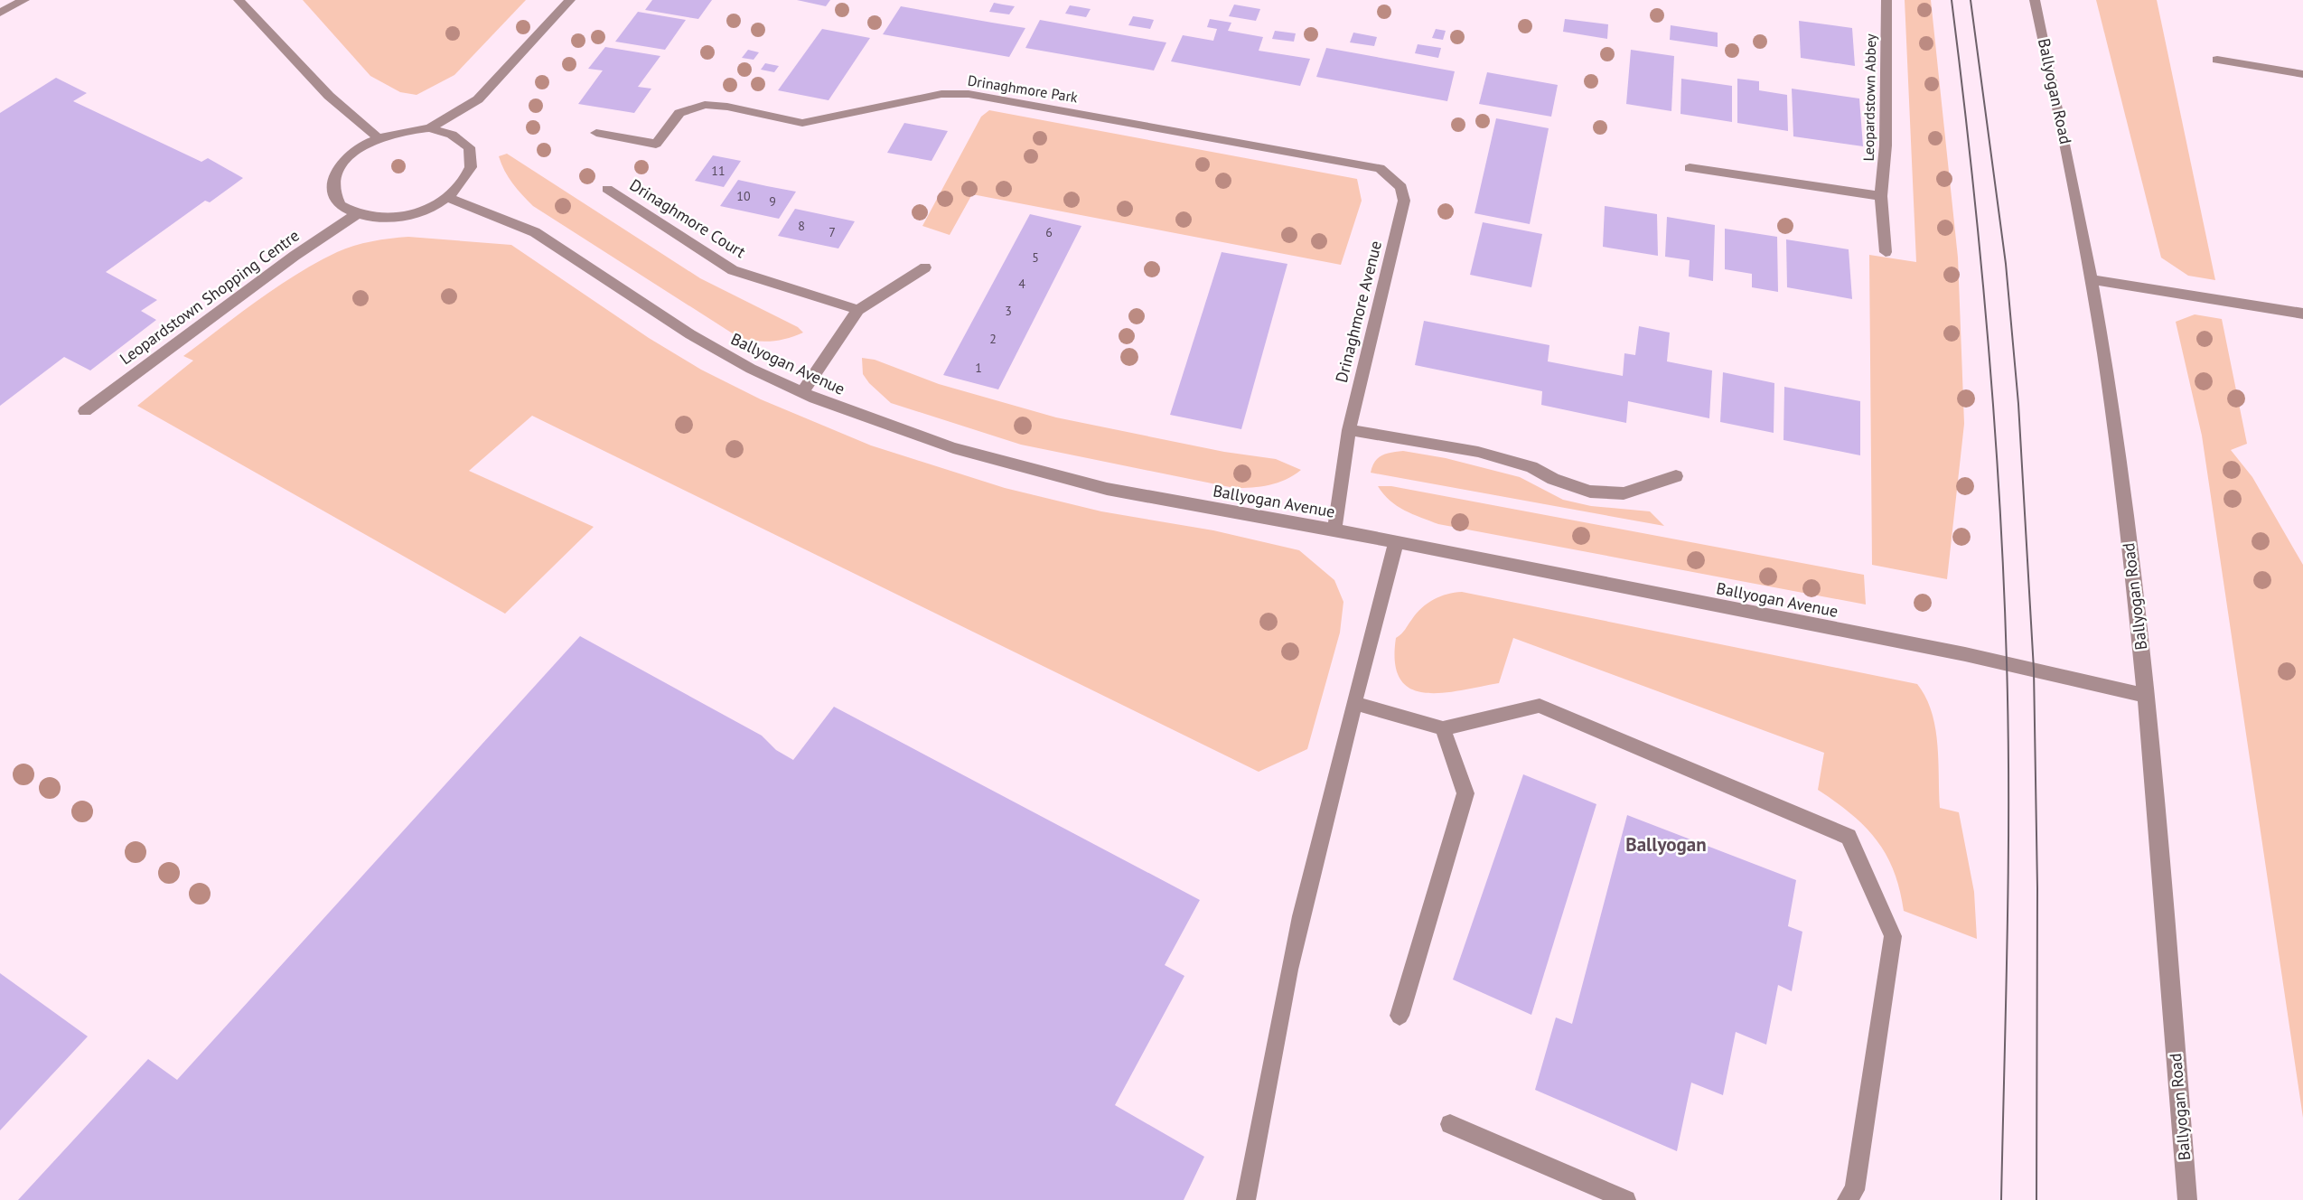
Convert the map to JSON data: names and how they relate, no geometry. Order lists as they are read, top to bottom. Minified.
{"streets":{"street":["Drinaghmore Park","Ballyogan Road","Leopardstown Abbey","Drinaghmore Court","Leopardstown Shopping Centre","Drinaghmore Avenue","Ballyogan Avenue"]},"crossings":[["Drinaghmore Park","Drinaghmore Avenue"],["Ballyogan Road","Ballyogan Avenue"],["Leopardstown Shopping Centre","Ballyogan Avenue"],["Drinaghmore Avenue","Ballyogan Avenue"]],"districts":["Ballyogan"],"house_numbers":["11","10","9","8","7","6","5","4","3","2","1"]}
